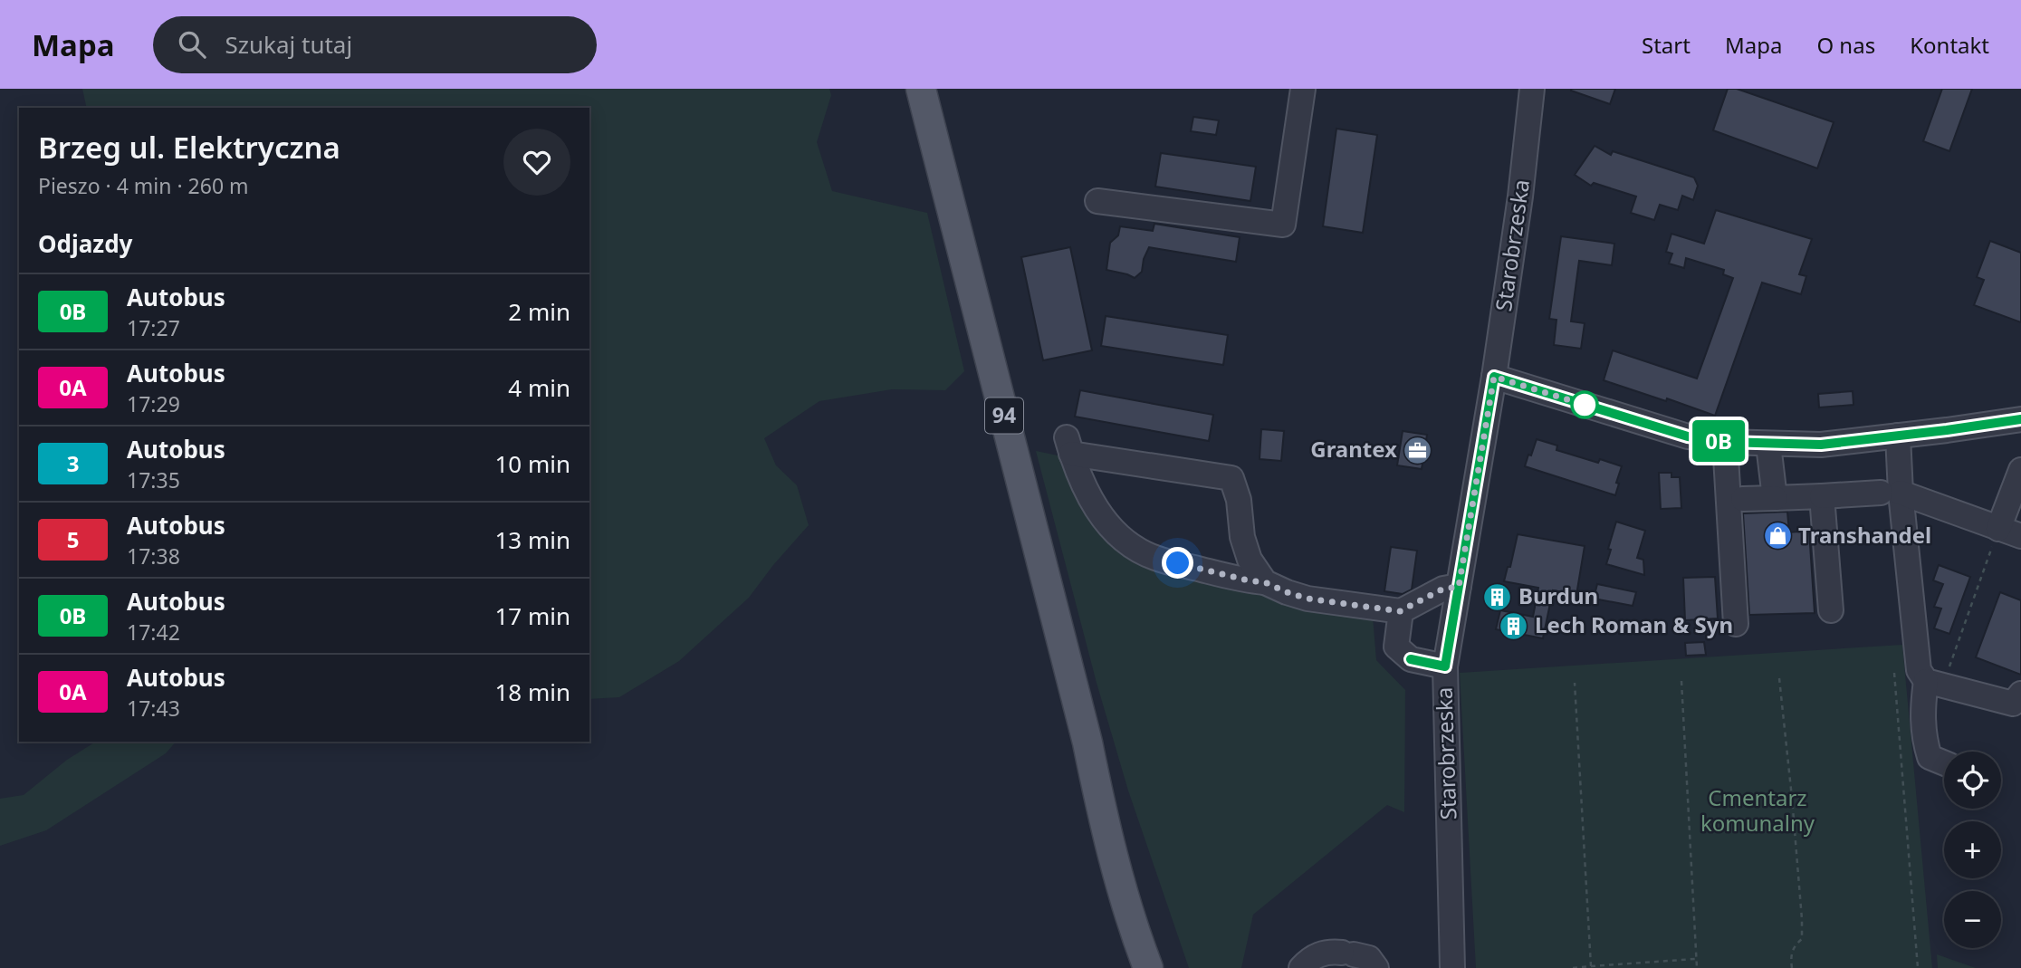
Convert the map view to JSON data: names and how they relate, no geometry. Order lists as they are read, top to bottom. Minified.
{"streets":{"main road":["94"],"street":["Starobrzeska"]},"parks":["Cmentarz komunalny"],"places":{"office":["Grantex"],"shop":["Transhandel"],"building":["Burdun","Lech Roman & Syn"]},"lines":["bus line 0B"],"page":{"header":"Mapa","search":"Szukaj tutaj","nav":["Start","Mapa","O nas","Kontakt"],"on_map":"0B","heading":[["Brzeg ul. Elektryczna","Pieszo · 4 min · 260 m"],"Odjazdy"],"list":[{"mark":"0B","name":"Autobus","note":"17:27","value":"2 min"},{"mark":"0A","name":"Autobus","note":"17:29","value":"4 min"},{"mark":"3","name":"Autobus","note":"17:35","value":"10 min"},{"mark":"5","name":"Autobus","note":"17:38","value":"13 min"},{"mark":"0B","name":"Autobus","note":"17:42","value":"17 min"},{"mark":"0A","name":"Autobus","note":"17:43","value":"18 min"}],"map_buttons":["+","−"]}}
